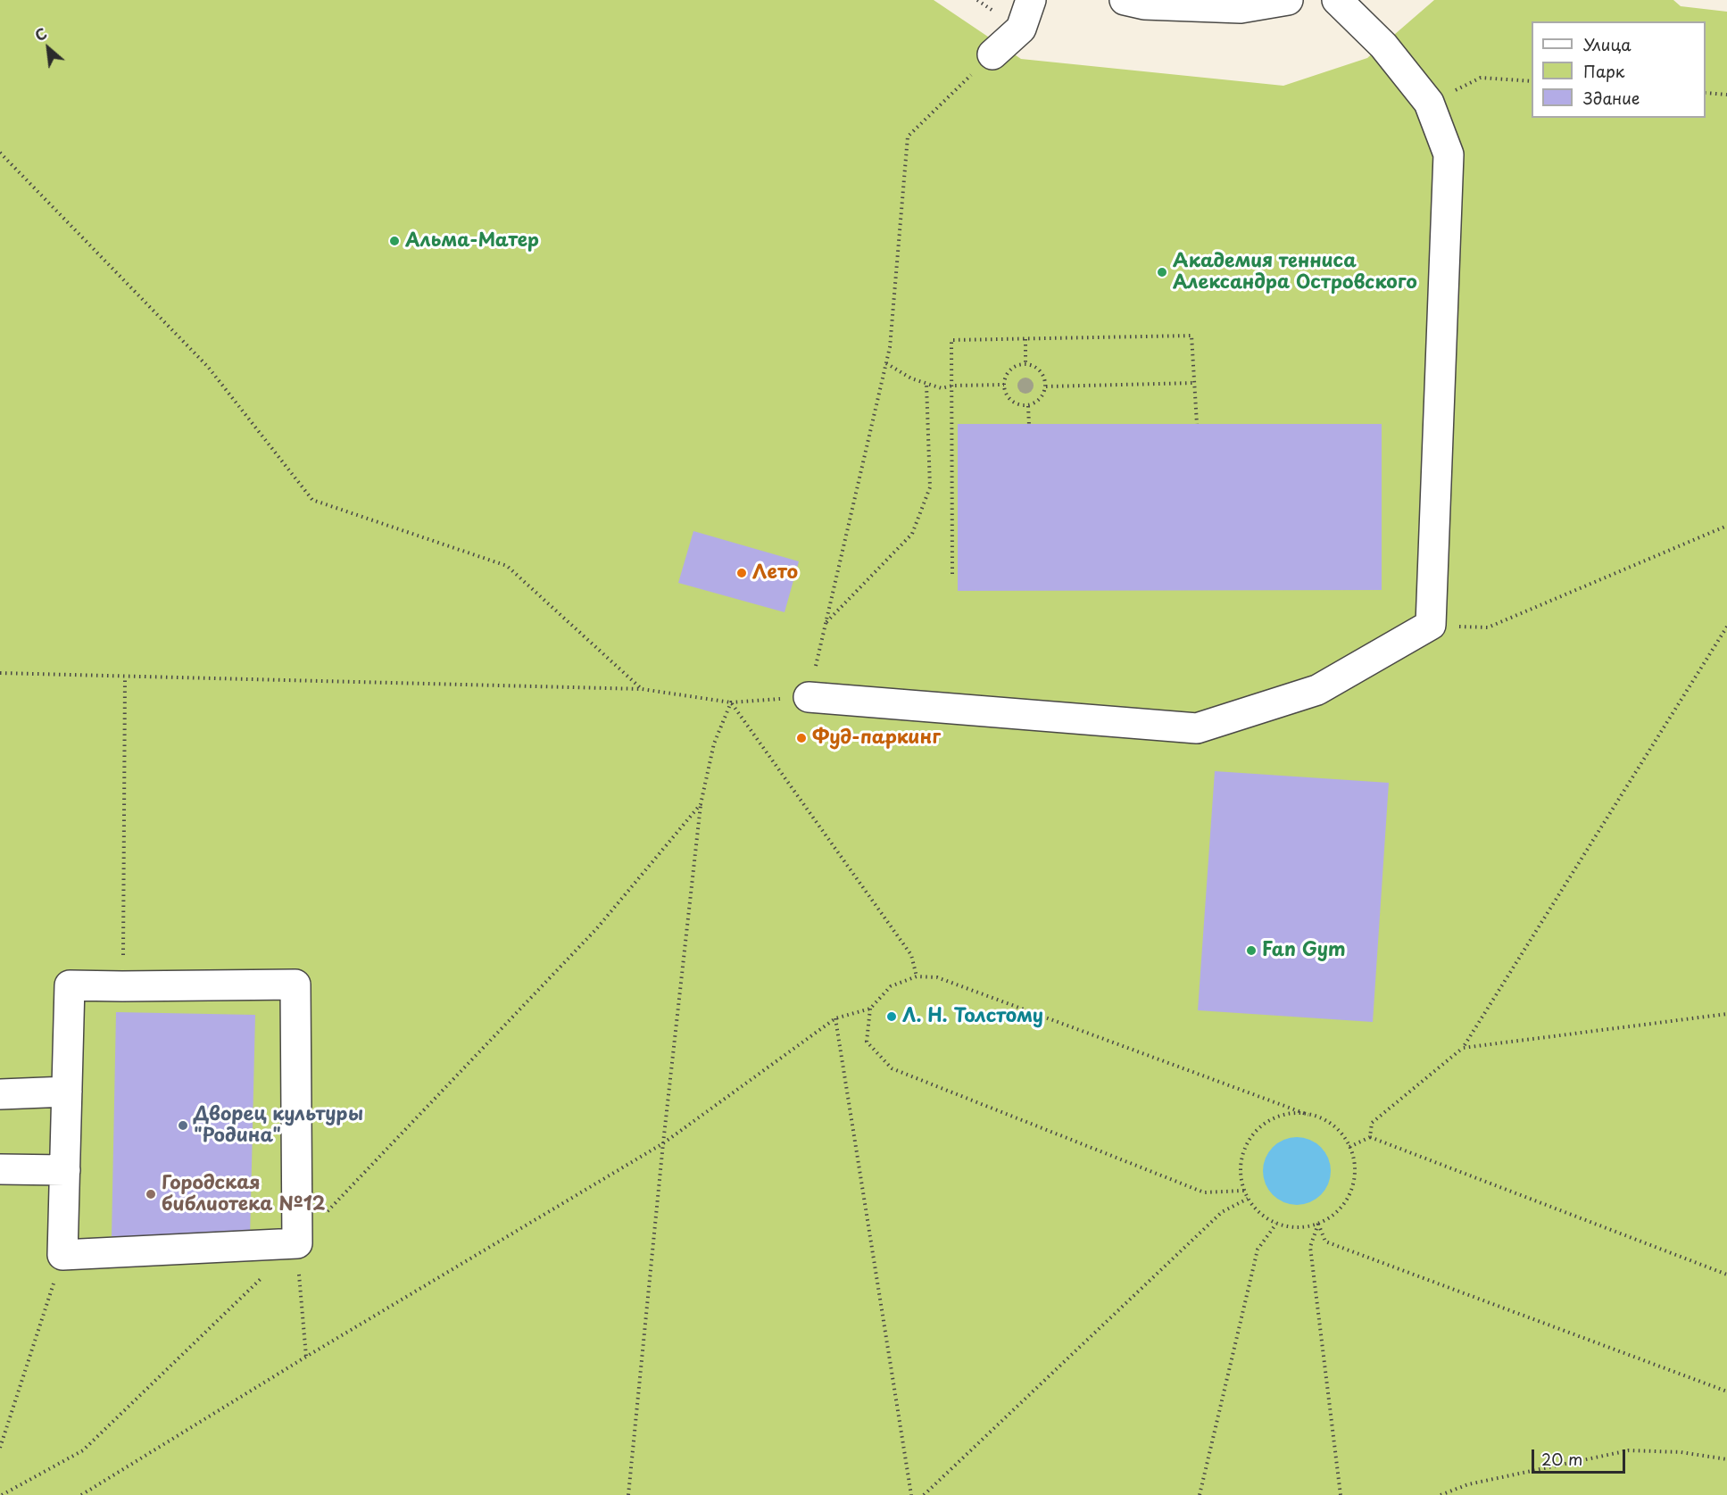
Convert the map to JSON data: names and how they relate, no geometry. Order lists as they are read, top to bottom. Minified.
{"places":["Альма-Матер","Академия тенниса Александра Островского","Лето","Фуд-паркинг","Fan Gym","Л. Н. Толстому","Дворец культуры \"Родина\"","Городская библиотека №12"],"legend":["Улица","Парк","Здание"],"scale_bar":"20 m","north":"top left"}
